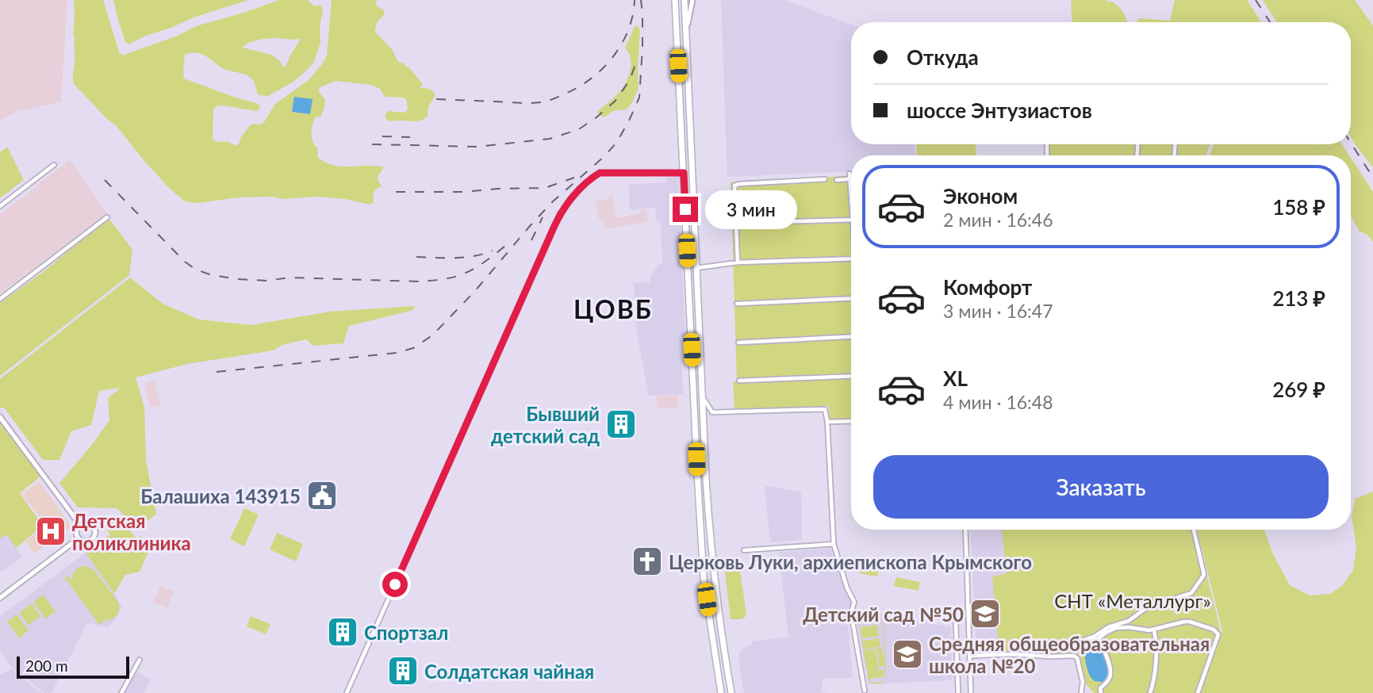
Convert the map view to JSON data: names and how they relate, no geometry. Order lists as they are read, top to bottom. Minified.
{"districts":["ЦОВБ"],"parks":["СНТ «Металлург»"],"places":{"building":["Бывший детский сад","Спортзал","Солдатская чайная"],"public building":["Балашиха 143915"],"hospital":["Детская поликлиника"],"church":["Церковь Луки, архиепископа Крымского"],"school or university":["Детский сад №50","Средняя общеобразовательная школа №20"]},"scale_bar":"200 m","page":{"banner":["Откуда","шоссе Энтузиастов"],"list":[{"name":"Эконом","note":"2 мин · 16:46","value":"158 ₽"},{"name":"Комфорт","note":"3 мин · 16:47","value":"213 ₽"},{"name":"XL","note":"4 мин · 16:48","value":"269 ₽"}],"bubble":"3 мин","buttons":"Заказать","scale":"200 m"}}
